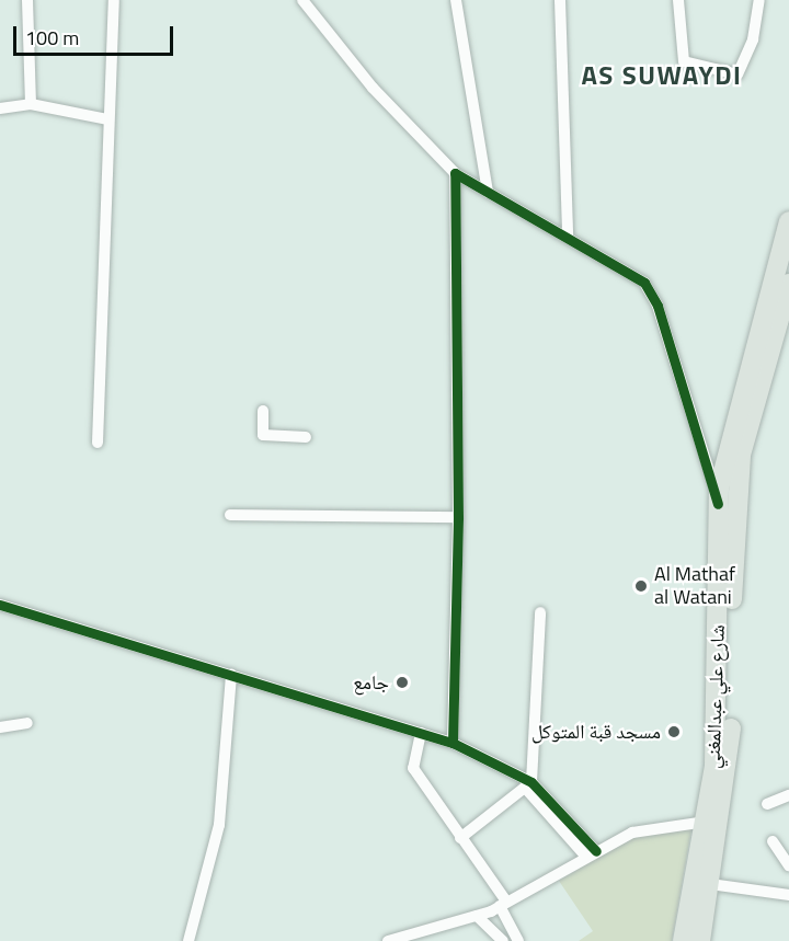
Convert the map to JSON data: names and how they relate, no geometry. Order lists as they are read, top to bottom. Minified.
{"streets":{"main road":["شارع علي عبدالمغني"]},"districts":["AS SUWAYDI"],"places":["Al Mathaf al Watani","جامع","مسجد قبة المتوكل"],"scale_bar":"100 m"}
